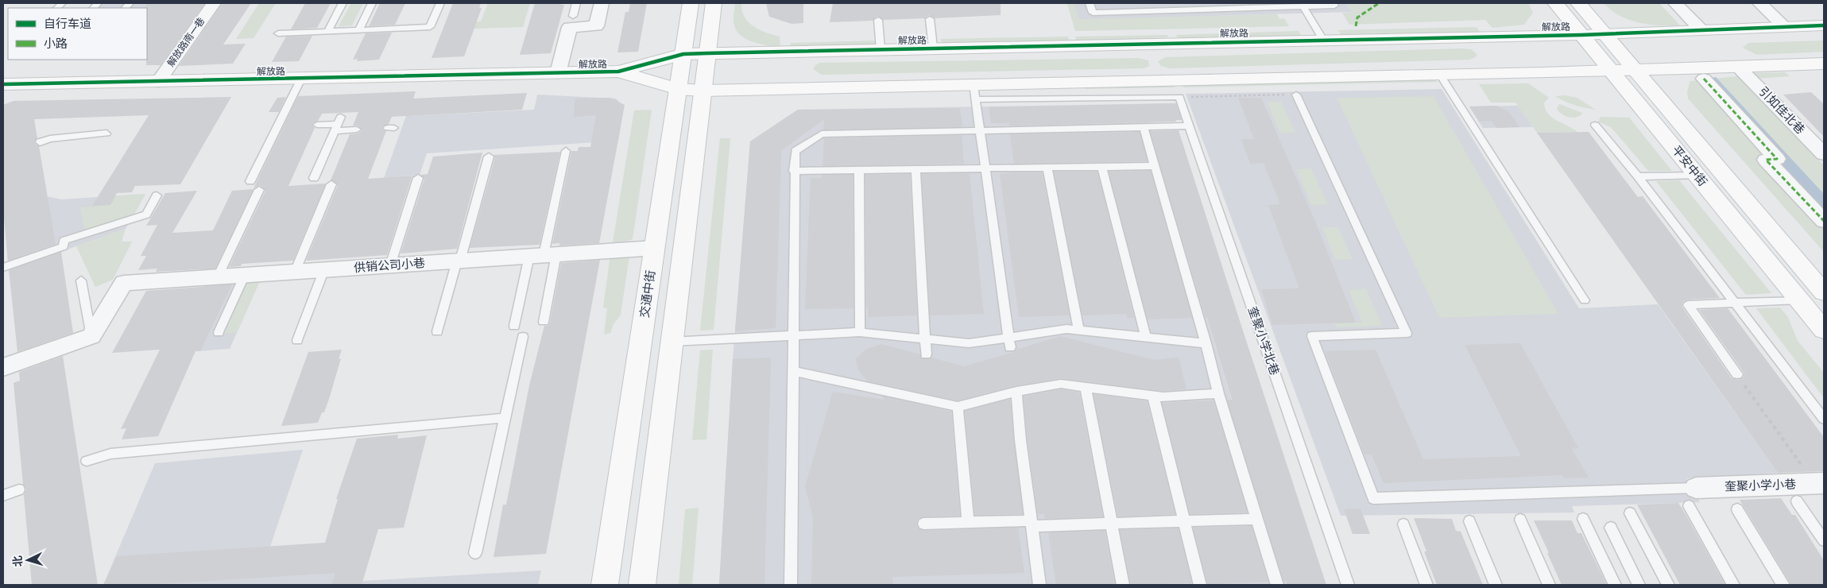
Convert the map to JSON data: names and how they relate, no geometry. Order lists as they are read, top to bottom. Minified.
{"streets":{"street":["解放路","解放路南一巷","引如佳北巷","平安中街","供销公司小巷","交通中街","奎聚小学小巷"],"lane":["奎聚小学北巷"]},"crossings":[["解放路","解放路南一巷"],["解放路","引如佳北巷"],["解放路","平安中街"],["解放路","交通中街"],["供销公司小巷","交通中街"]],"legend":["自行车道","小路"],"north":"left"}
